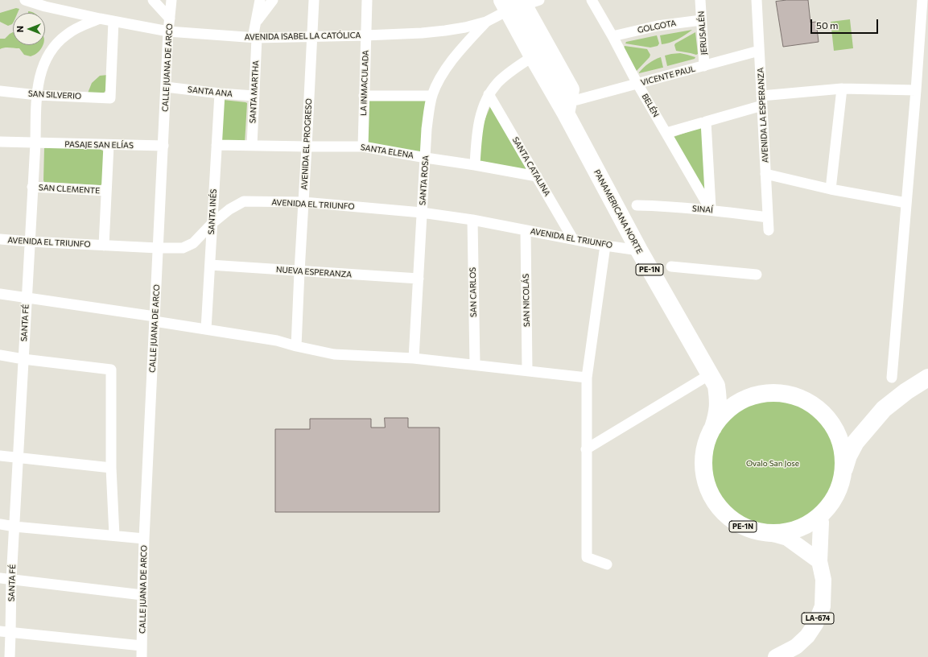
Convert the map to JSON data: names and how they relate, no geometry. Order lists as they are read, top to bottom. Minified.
{"streets":{"highway":["PANAMERICANA NORTE","PE-1N"],"main road":["LA-674"],"street":["GOLGOTA","JERUSALÉN","AVENIDA ISABEL LA CATÓLICA","CALLE JUANA DE ARCO","VICENTE PAUL","LA INMACULADA","SANTA ANA","SANTA MARTHA","SAN SILVERIO","BELÉN","AVENIDA LA ESPERANZA","AVENIDA EL PROGRESO","PASAJE SAN ELÍAS","SANTA ELENA","SANTA CATALINA","SANTA ROSA","SAN CLEMENTE","AVENIDA EL TRIUNFO","SINAÍ","SANTA INÉS","NUEVA ESPERANZA","SAN CARLOS","SAN NICOLÁS","SANTA FÉ"]},"crossings":[["GOLGOTA","JERUSALÉN"],["GOLGOTA","BELÉN"],["JERUSALÉN","VICENTE PAUL"],["AVENIDA ISABEL LA CATÓLICA","CALLE JUANA DE ARCO"],["AVENIDA ISABEL LA CATÓLICA","LA INMACULADA"],["AVENIDA ISABEL LA CATÓLICA","SANTA MARTHA"],["AVENIDA ISABEL LA CATÓLICA","SAN SILVERIO"],["AVENIDA ISABEL LA CATÓLICA","AVENIDA EL PROGRESO"],["AVENIDA ISABEL LA CATÓLICA","SANTA ROSA"],["AVENIDA ISABEL LA CATÓLICA","PANAMERICANA NORTE"],["AVENIDA ISABEL LA CATÓLICA","SANTA FÉ"],["CALLE JUANA DE ARCO","SANTA ANA"],["CALLE JUANA DE ARCO","PASAJE SAN ELÍAS"],["CALLE JUANA DE ARCO","AVENIDA EL TRIUNFO"],["VICENTE PAUL","BELÉN"],["VICENTE PAUL","AVENIDA LA ESPERANZA"],["LA INMACULADA","SANTA ELENA"],["SANTA ANA","SANTA MARTHA"],["SANTA ANA","SANTA INÉS"],["SANTA MARTHA","SANTA ELENA"],["SAN SILVERIO","SANTA FÉ"],["BELÉN","SINAÍ"],["AVENIDA LA ESPERANZA","SINAÍ"],["AVENIDA EL PROGRESO","SANTA ELENA"],["AVENIDA EL PROGRESO","AVENIDA EL TRIUNFO"],["AVENIDA EL PROGRESO","NUEVA ESPERANZA"],["PASAJE SAN ELÍAS","SANTA FÉ"],["SANTA ELENA","SANTA CATALINA"],["SANTA ELENA","SANTA ROSA"],["SANTA ELENA","SANTA INÉS"],["SANTA CATALINA","AVENIDA EL TRIUNFO"],["SANTA ROSA","AVENIDA EL TRIUNFO"],["SANTA ROSA","NUEVA ESPERANZA"],["SAN CLEMENTE","SANTA FÉ"],["AVENIDA EL TRIUNFO","SANTA INÉS"],["AVENIDA EL TRIUNFO","PANAMERICANA NORTE"],["AVENIDA EL TRIUNFO","SAN CARLOS"],["AVENIDA EL TRIUNFO","SAN NICOLÁS"],["AVENIDA EL TRIUNFO","SANTA FÉ"],["SANTA INÉS","NUEVA ESPERANZA"],["PANAMERICANA NORTE","PE-1N"],["PE-1N","LA-674"]],"parks":["Ovalo San Jose"],"scale_bar":"50 m","north":"left"}
